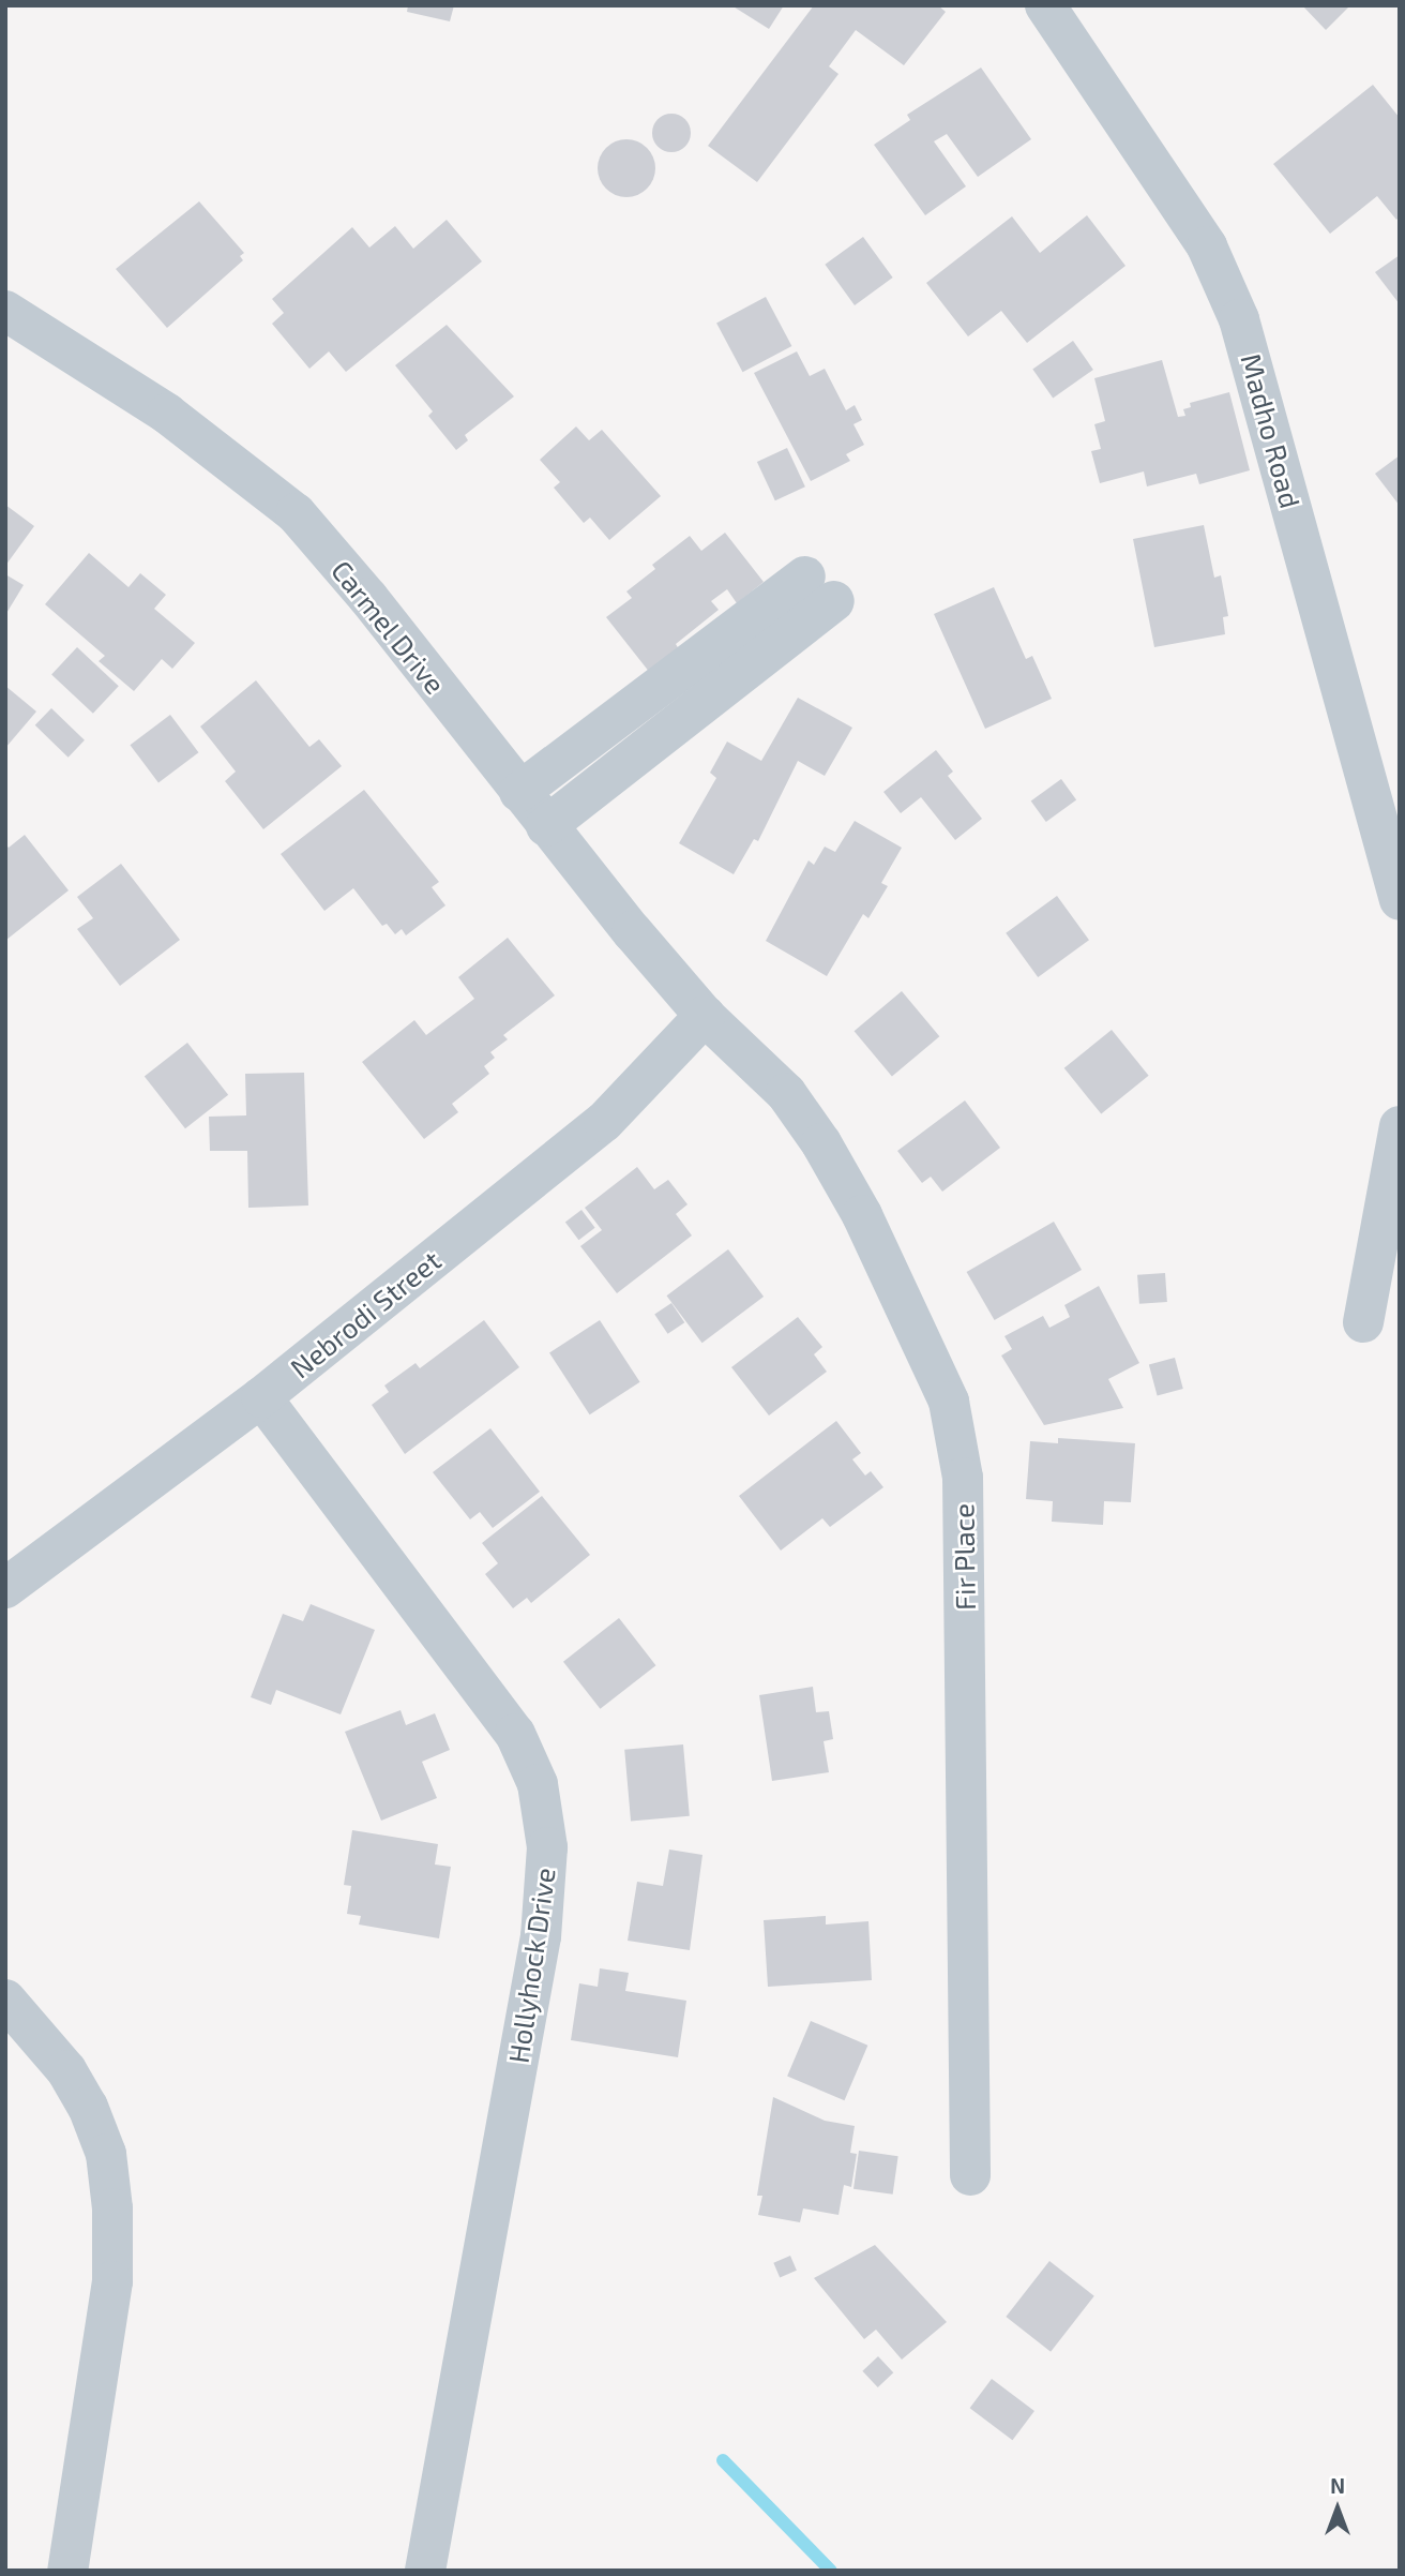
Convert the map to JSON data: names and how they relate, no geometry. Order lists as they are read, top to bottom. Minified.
{"streets":{"street":["Madho Road","Carmel Drive","Nebrodi Street","Fir Place","Hollyhock Drive"]},"crossings":[["Carmel Drive","Nebrodi Street"],["Carmel Drive","Fir Place"],["Nebrodi Street","Fir Place"],["Nebrodi Street","Hollyhock Drive"]],"north":"top"}
